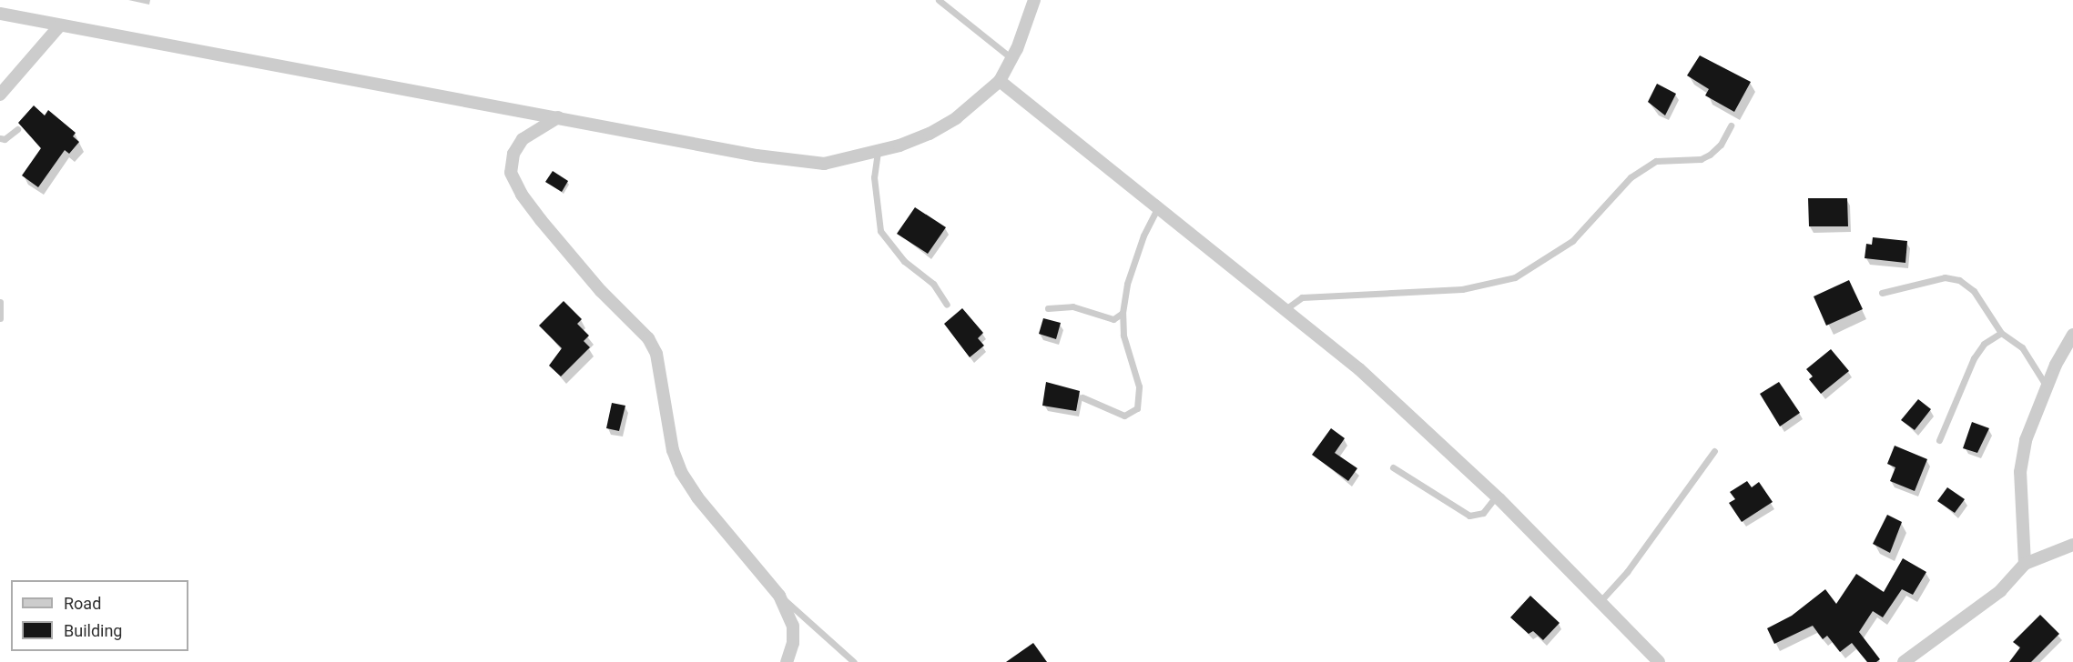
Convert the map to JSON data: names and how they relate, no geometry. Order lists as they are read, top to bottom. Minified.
{"legend":["Road","Building"]}
